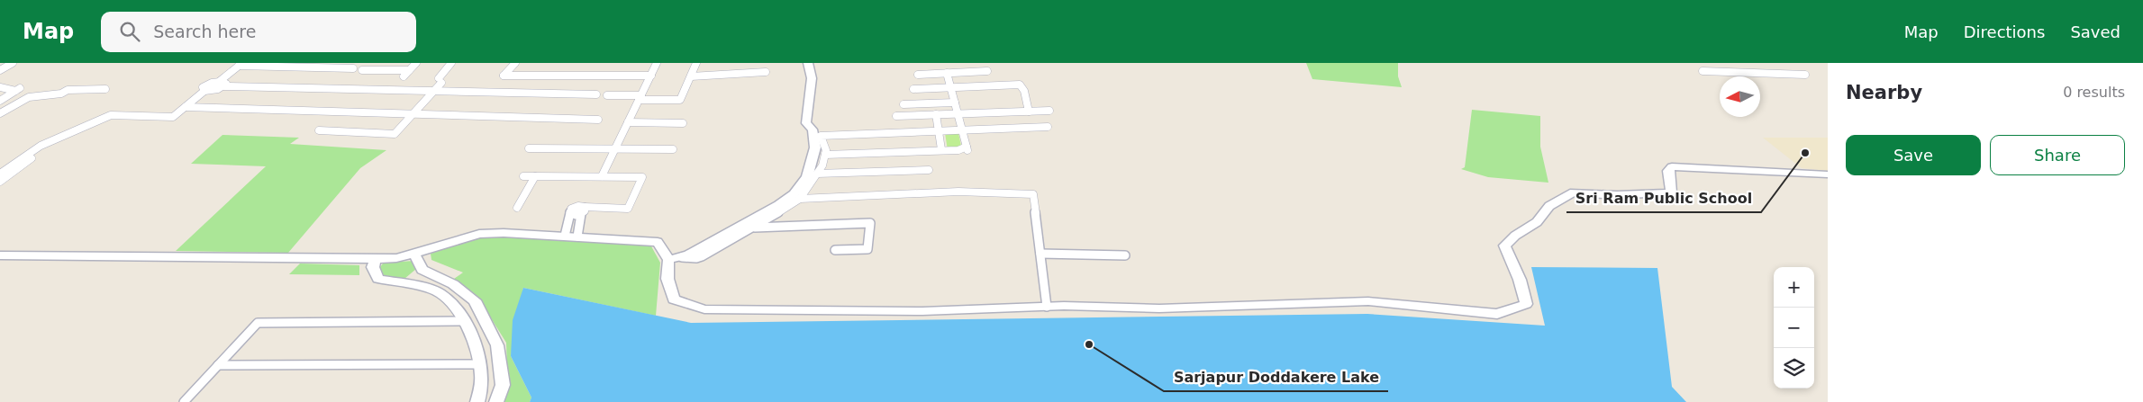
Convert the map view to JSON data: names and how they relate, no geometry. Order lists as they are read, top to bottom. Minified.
{"places":["Sri Ram Public School","Sarjapur Doddakere Lake"],"north":"left","page":{"header":"Map","search":"Search here","nav":["Map","Directions","Saved"],"heading":["Nearby","0 results"],"buttons":["Save","Share"],"map_buttons":["+","−"]}}
